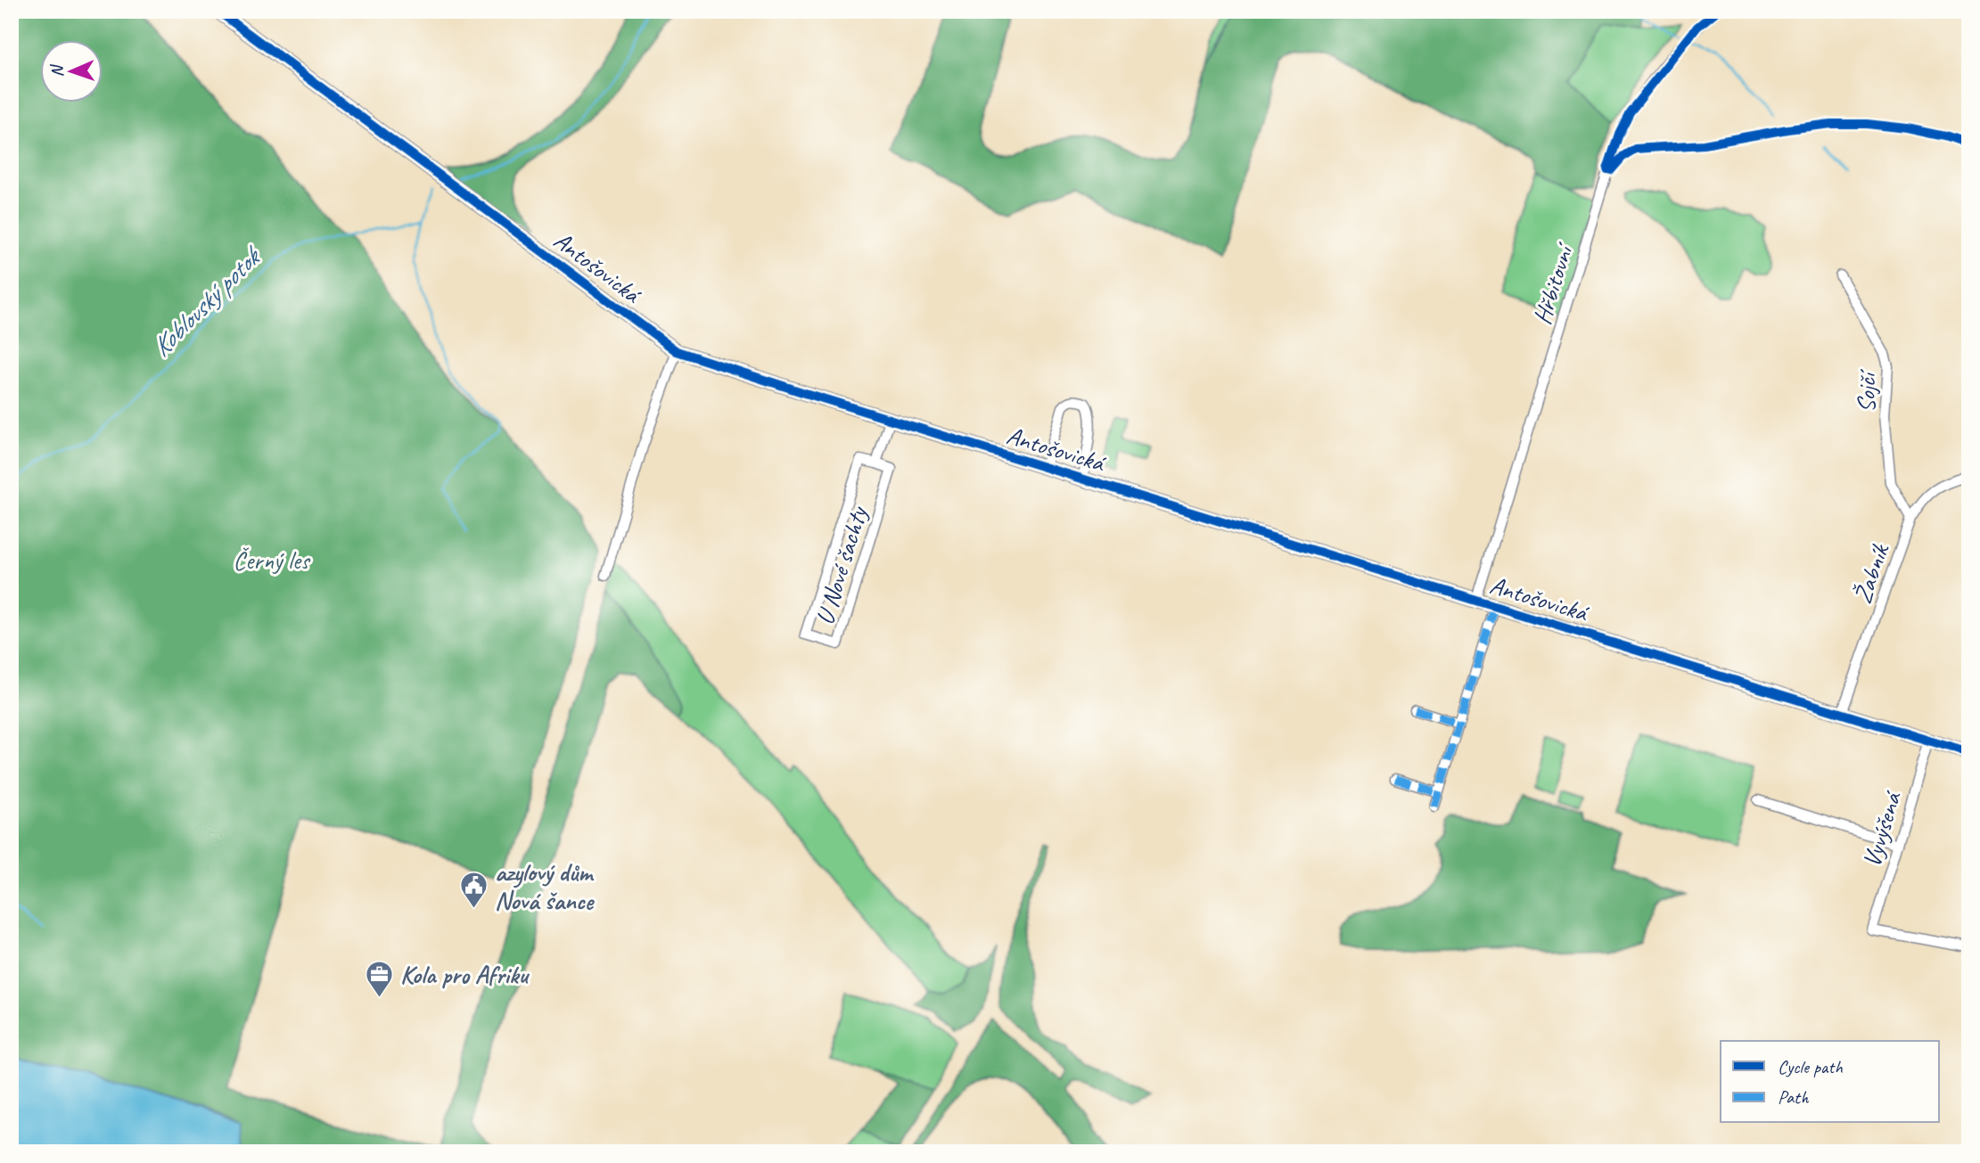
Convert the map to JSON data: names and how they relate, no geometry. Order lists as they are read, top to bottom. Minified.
{"streets":{"street":["Antošovická","Hřbitovní","Sojčí","U Nové šachty","Žabník","Vyvýšená"]},"crossings":[["Antošovická","Hřbitovní"],["Antošovická","Žabník"],["Antošovická","Vyvýšená"],["Sojčí","Žabník"]],"water":["Koblovský potok"],"parks":["Černý les"],"places":{"public building":["azylový dům Nová šance"],"office":["Kola pro Afriku"]},"legend":["Cycle path","Path"],"north":"left"}
